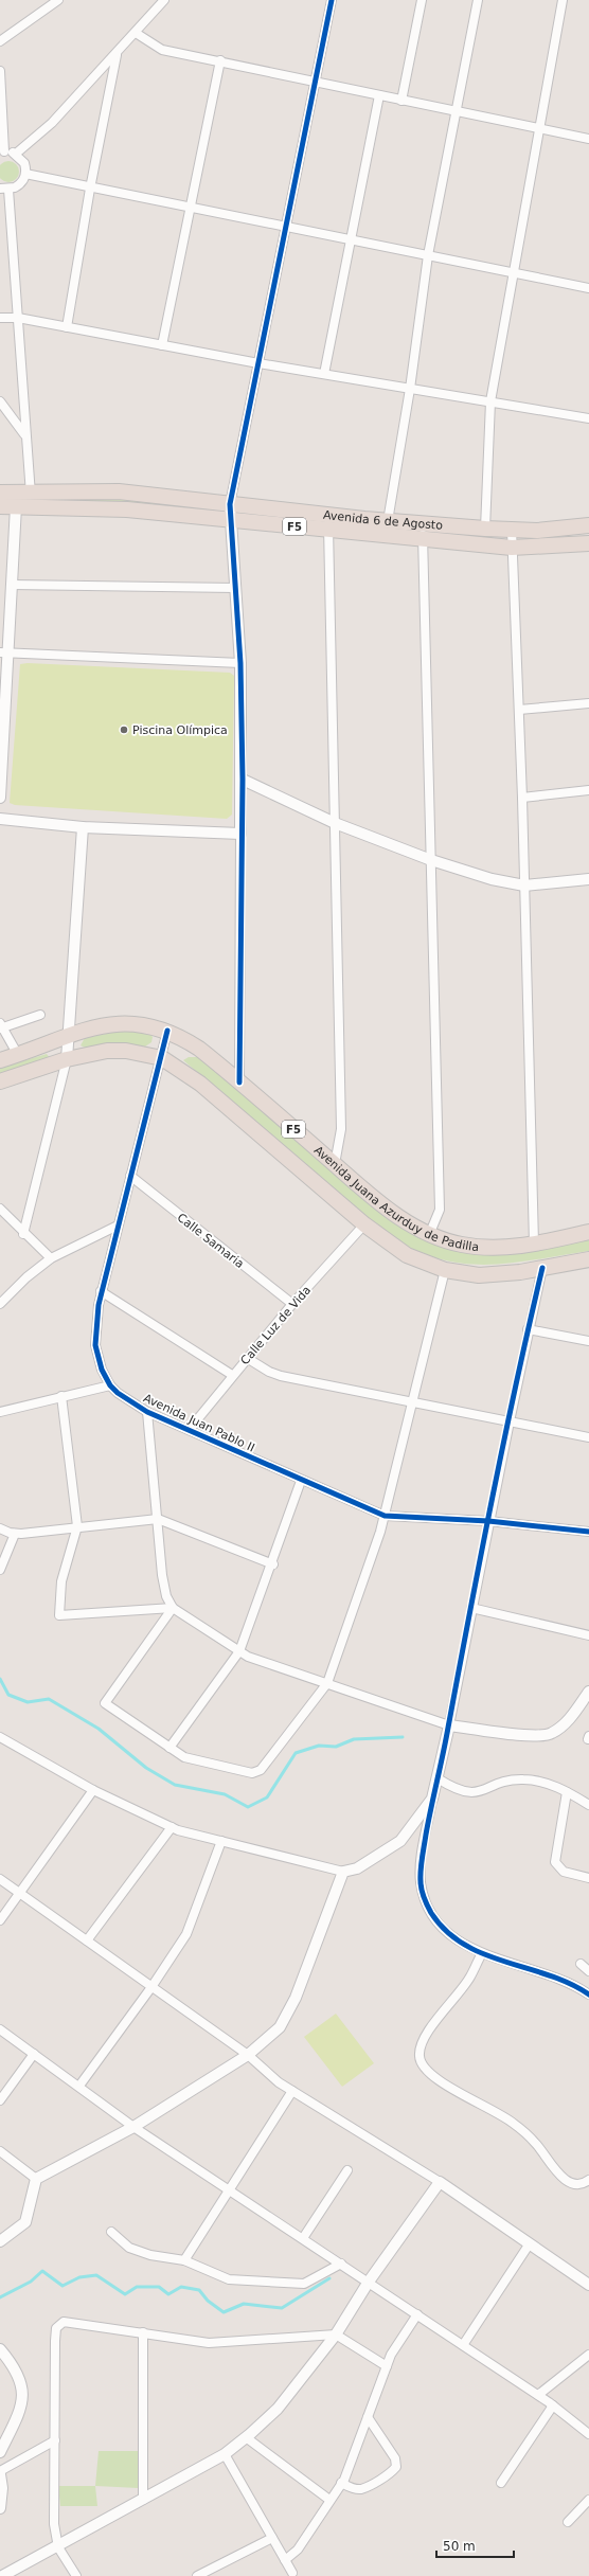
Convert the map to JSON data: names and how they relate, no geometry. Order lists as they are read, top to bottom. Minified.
{"streets":{"highway":["Avenida 6 de Agosto","F5","Avenida Juana Azurduy de Padilla"],"street":["Calle Samaria","Calle Luz de Vida","Avenida Juan Pablo II"]},"crossings":[["F5","Calle Luz de Vida"],["F5","Avenida Juan Pablo II"],["Avenida Juana Azurduy de Padilla","Avenida Juan Pablo II"],["Calle Samaria","Calle Luz de Vida"],["Calle Samaria","Avenida Juan Pablo II"],["Calle Luz de Vida","Avenida Juan Pablo II"]],"places":["Piscina Olímpica"],"scale_bar":"50 m"}
